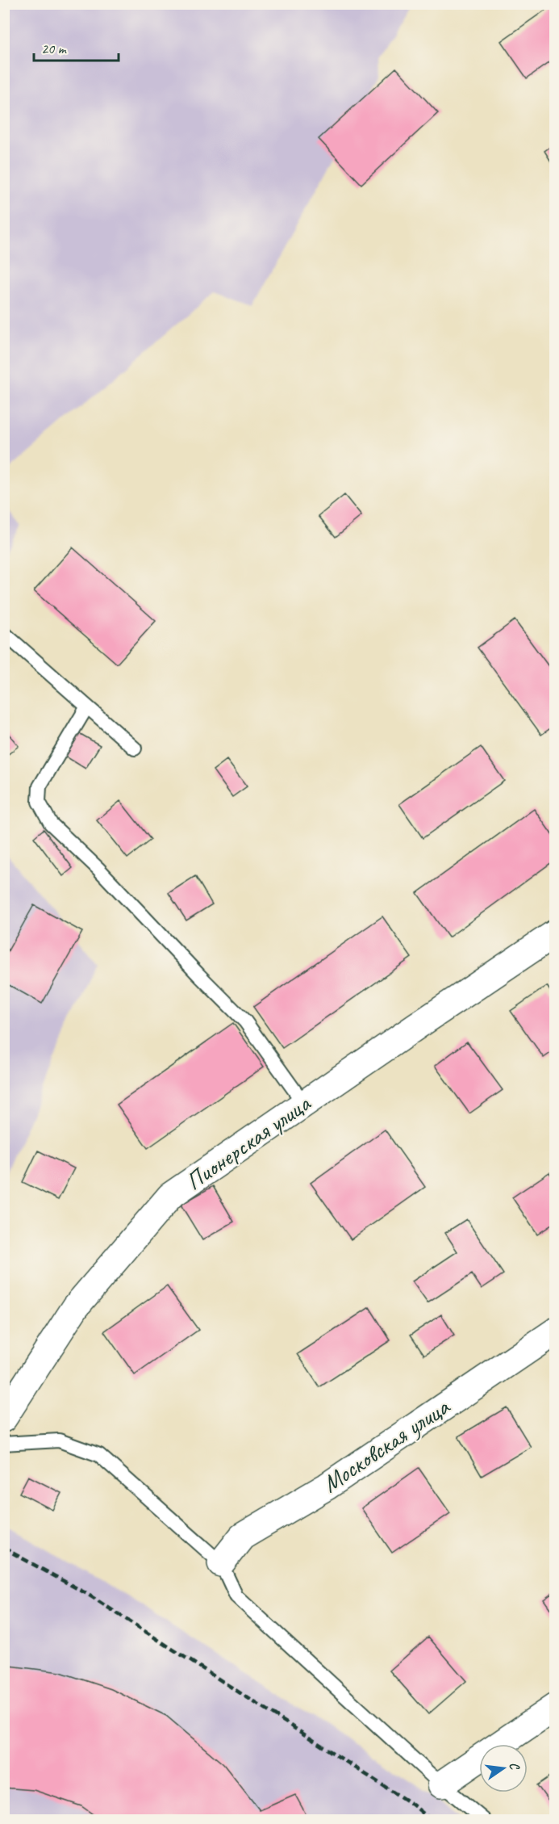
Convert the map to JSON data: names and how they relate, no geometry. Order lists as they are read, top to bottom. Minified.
{"streets":{"street":["Пионерская улица","Московская улица"]},"scale_bar":"20 m","north":"right"}
